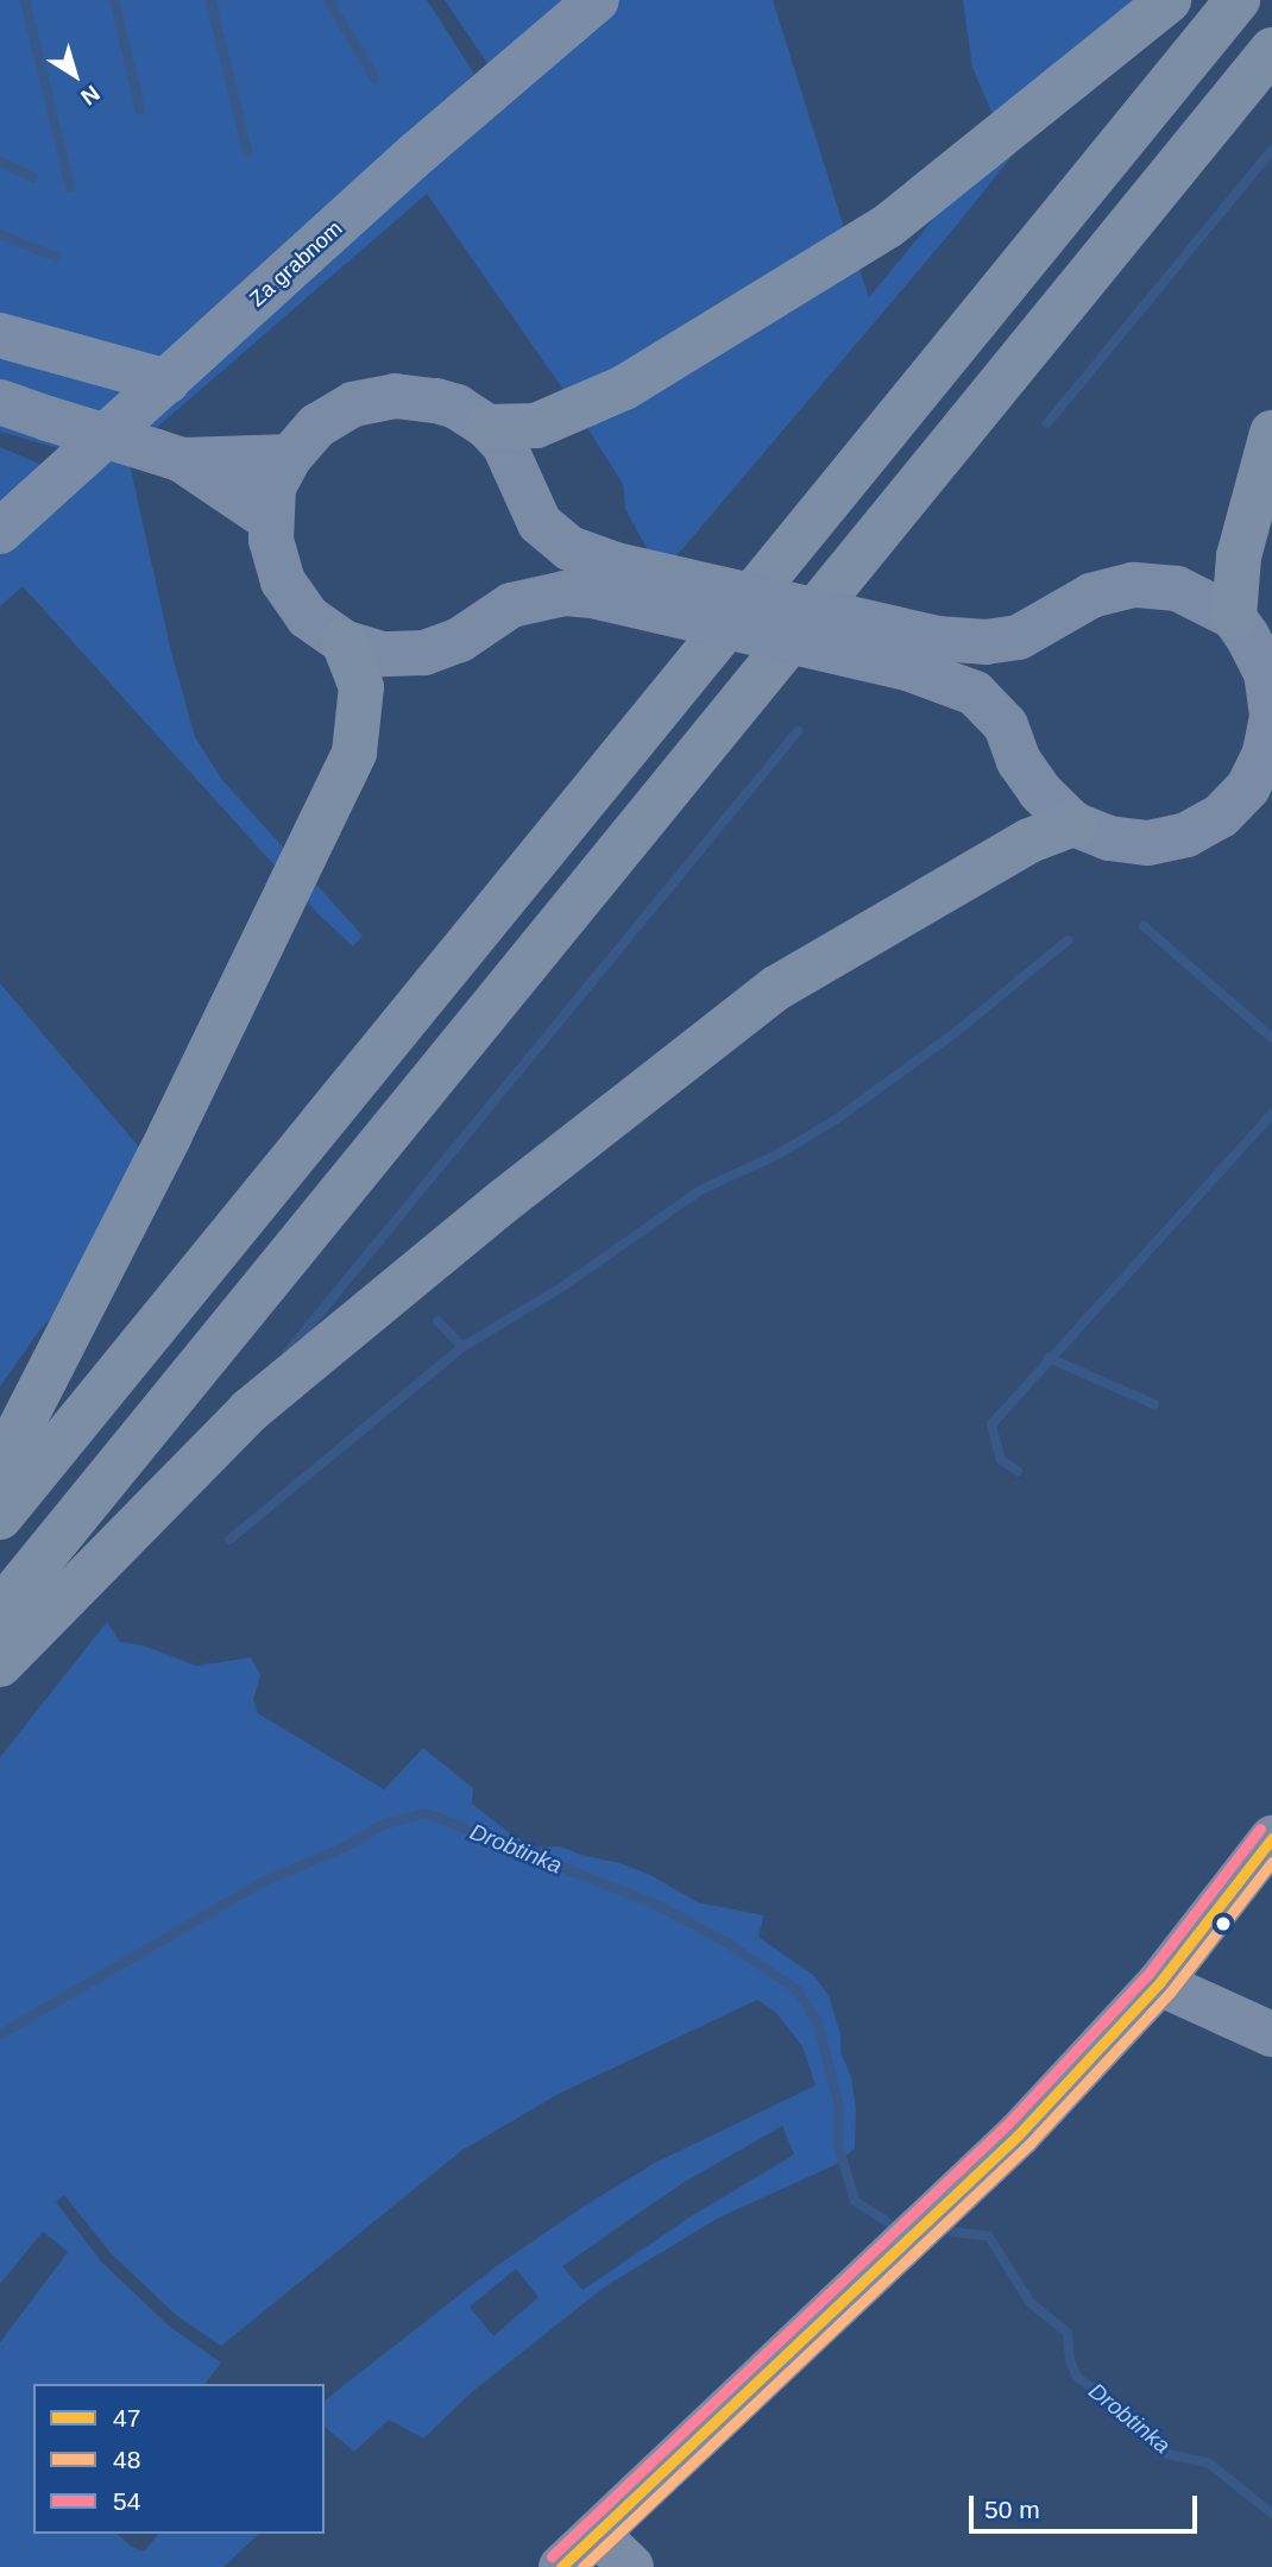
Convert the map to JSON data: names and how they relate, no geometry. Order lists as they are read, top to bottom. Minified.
{"streets":{"street":["Za grabnom"]},"water":["Drobtinka"],"lines":["transit line 54","transit line 47","transit line 48"],"legend":["47","48","54"],"scale_bar":"50 m","north":"bottom right"}
